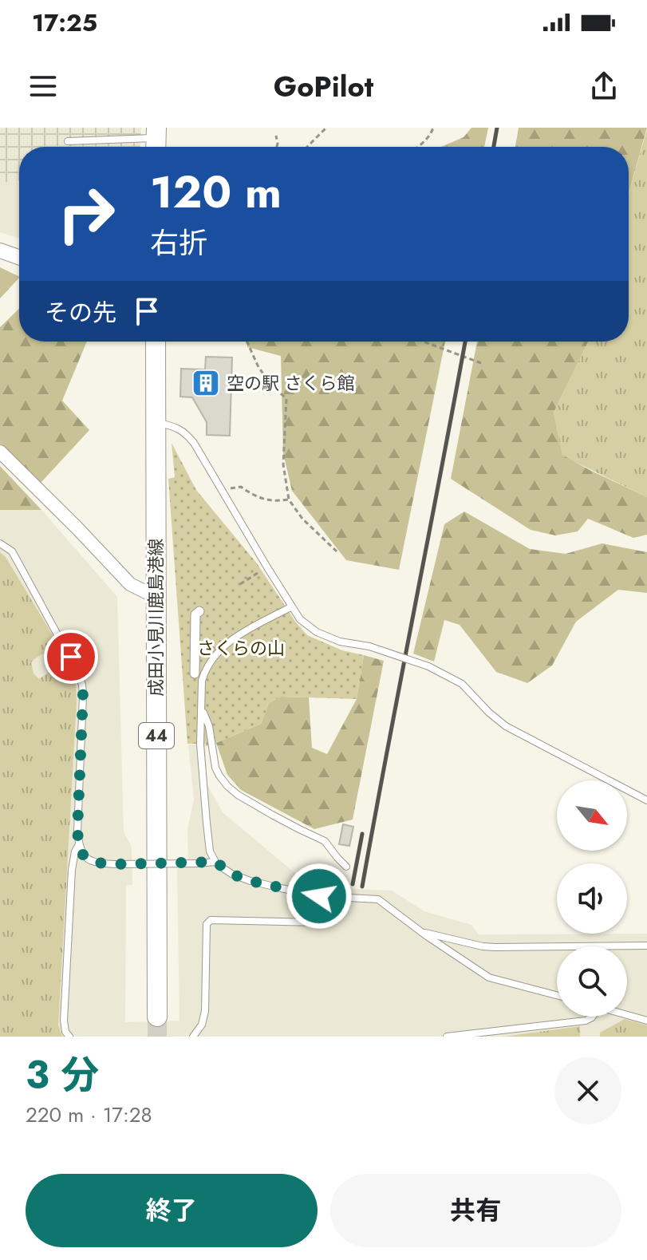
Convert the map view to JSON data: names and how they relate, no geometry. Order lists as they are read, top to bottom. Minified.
{"streets":{"main road":["成田小見川鹿島港線","44"]},"parks":["さくらの山"],"places":{"building":["空の駅 さくら館"]},"north":"bottom right","page":{"status":"17:25","header":"GoPilot","turn":["120 m","右折"],"then":"その先","heading":["3 分","220 m · 17:28"],"buttons":["終了","共有"]}}
